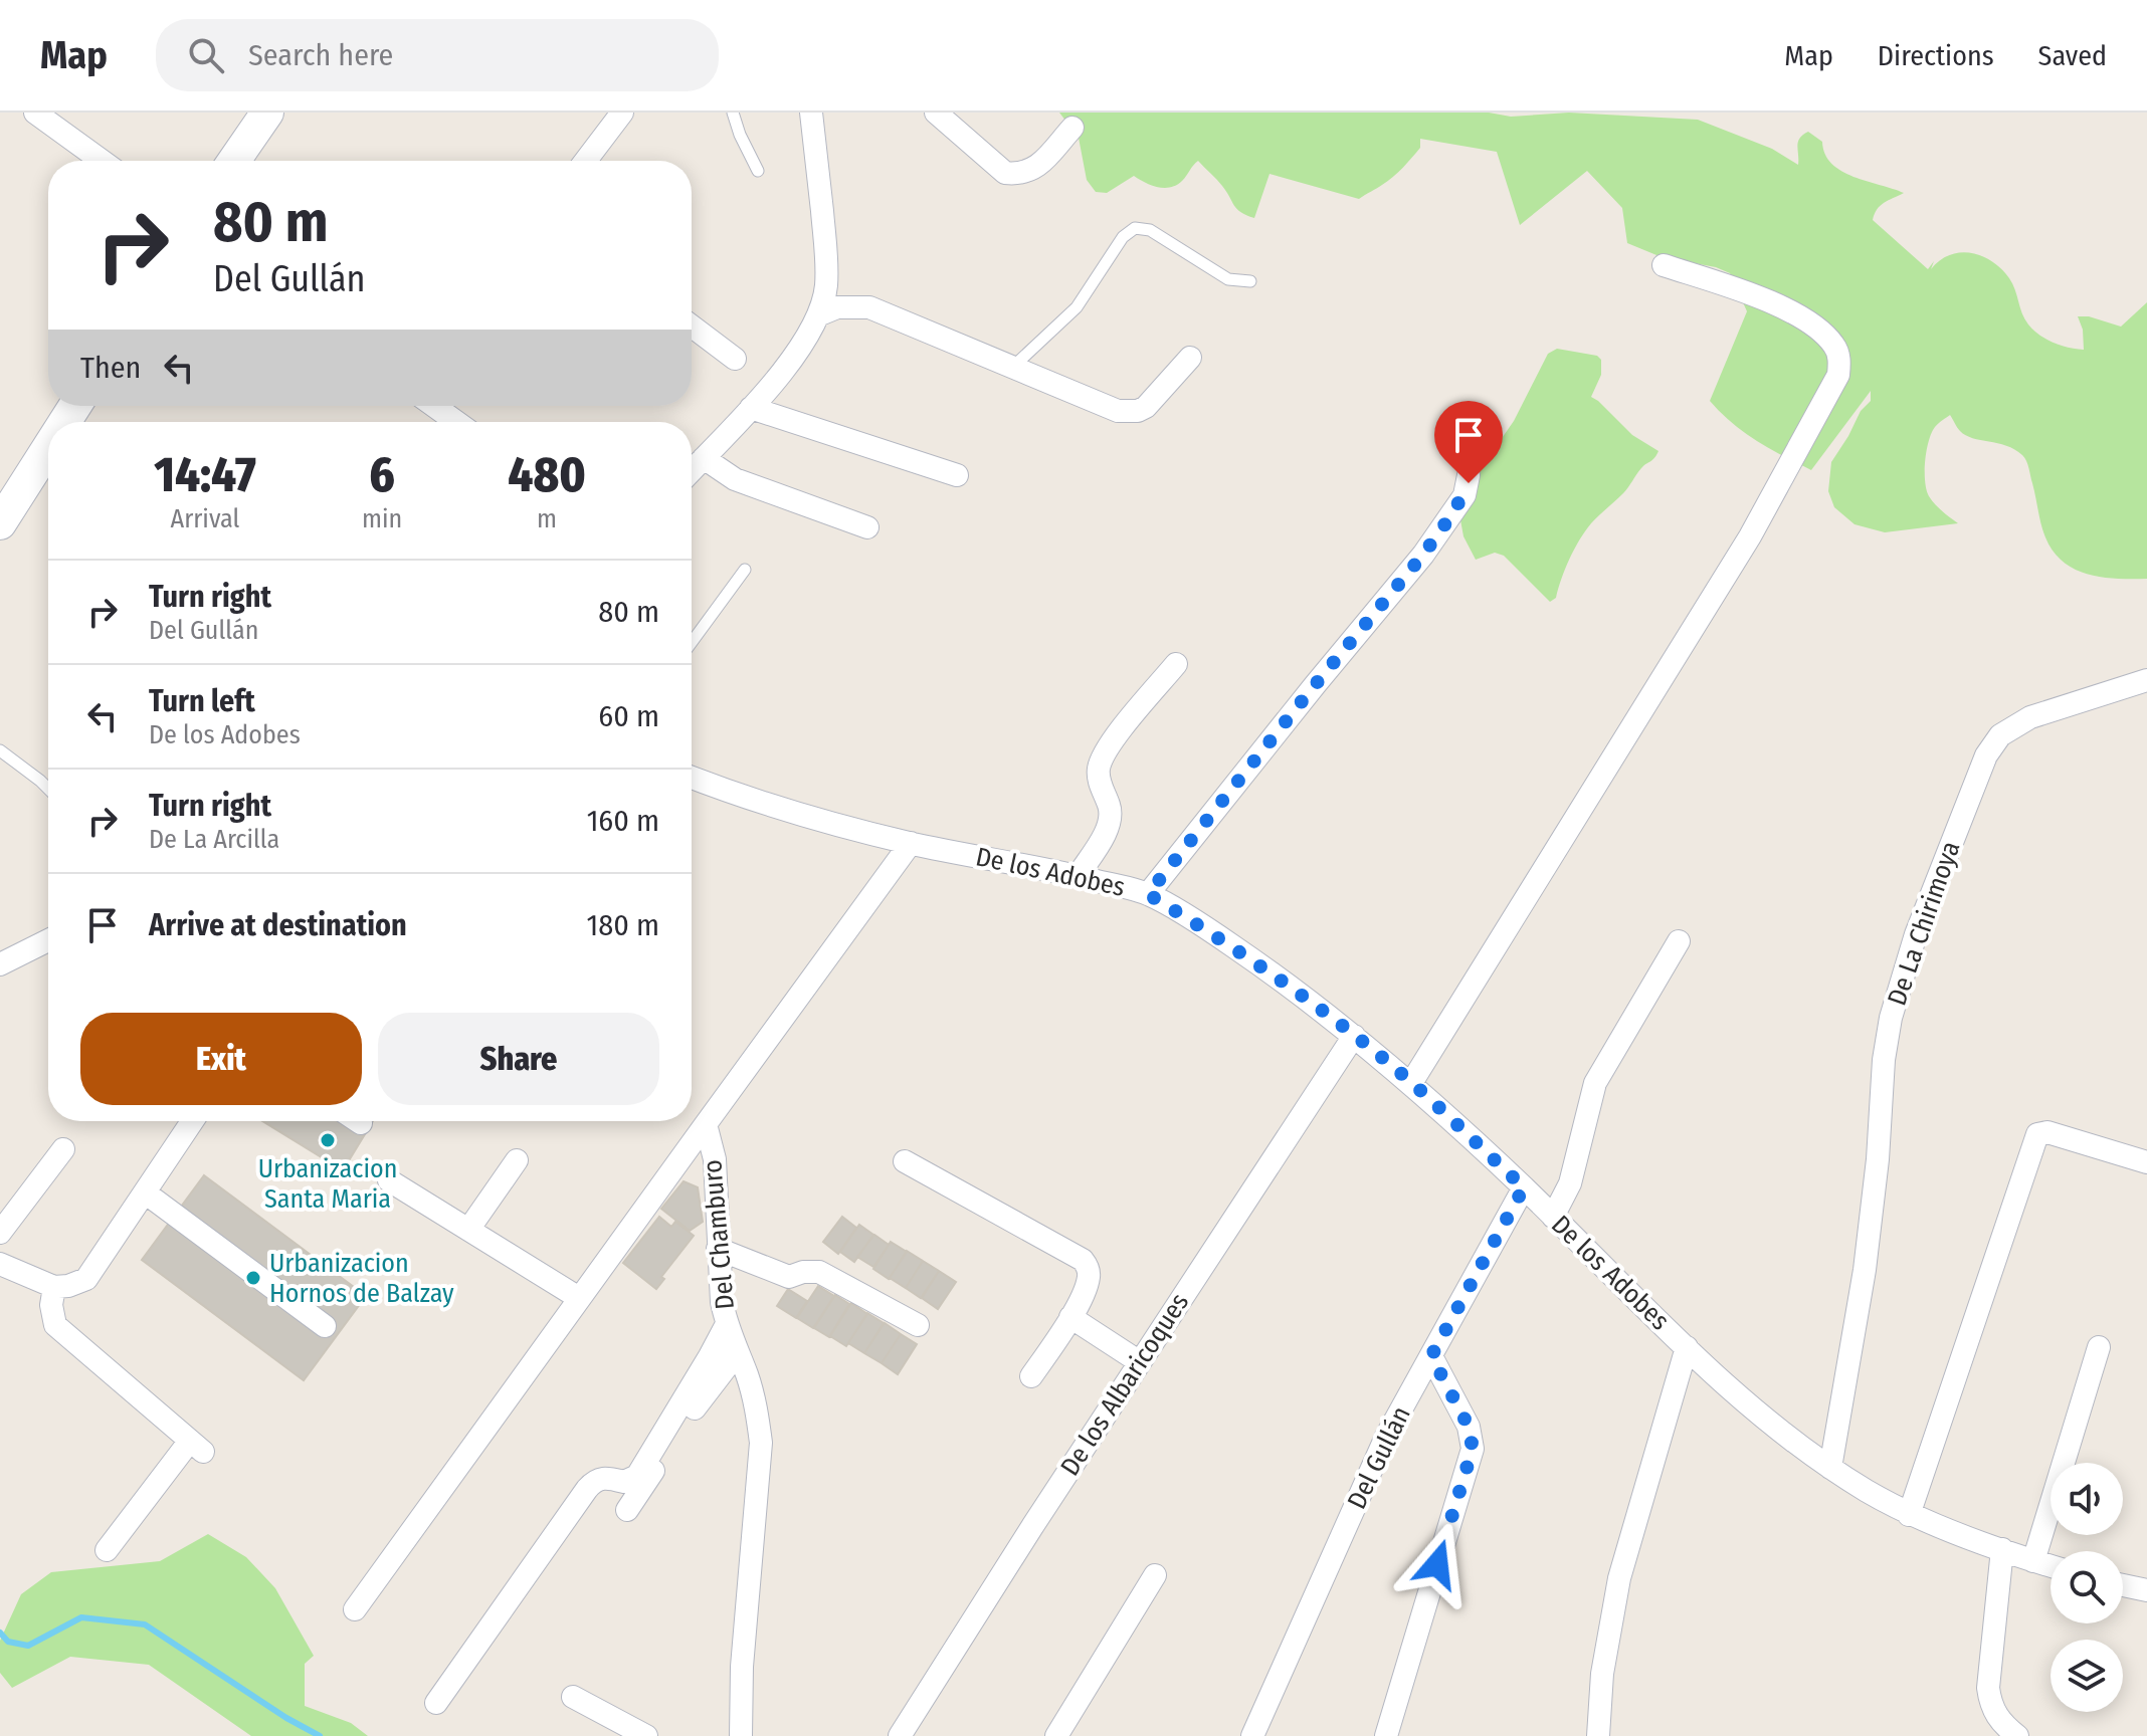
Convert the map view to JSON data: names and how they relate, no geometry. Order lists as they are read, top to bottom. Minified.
{"streets":{"street":["De los Adobes","De La Chirimoya","Del Chamburo","De los Albaricoques","Del Gullán"]},"crossings":[["De los Adobes","De La Chirimoya"],["De los Adobes","Del Chamburo"],["De los Adobes","De los Albaricoques"],["De los Adobes","Del Gullán"]],"places":["Urbanizacion Santa Maria","Urbanizacion Hornos de Balzay"],"page":{"header":"Map","search":"Search here","nav":["Map","Directions","Saved"],"turn":["80 m","Del Gullán"],"then":"Then","eta":["14:47","Arrival","6","min","480","m"],"list":[{"name":"Turn right","note":"Del Gullán","value":"80 m"},{"name":"Turn left","note":"De los Adobes","value":"60 m"},{"name":"Turn right","note":"De La Arcilla","value":"160 m"},{"name":"Arrive at destination","value":"180 m"}],"buttons":["Exit","Share"]}}
